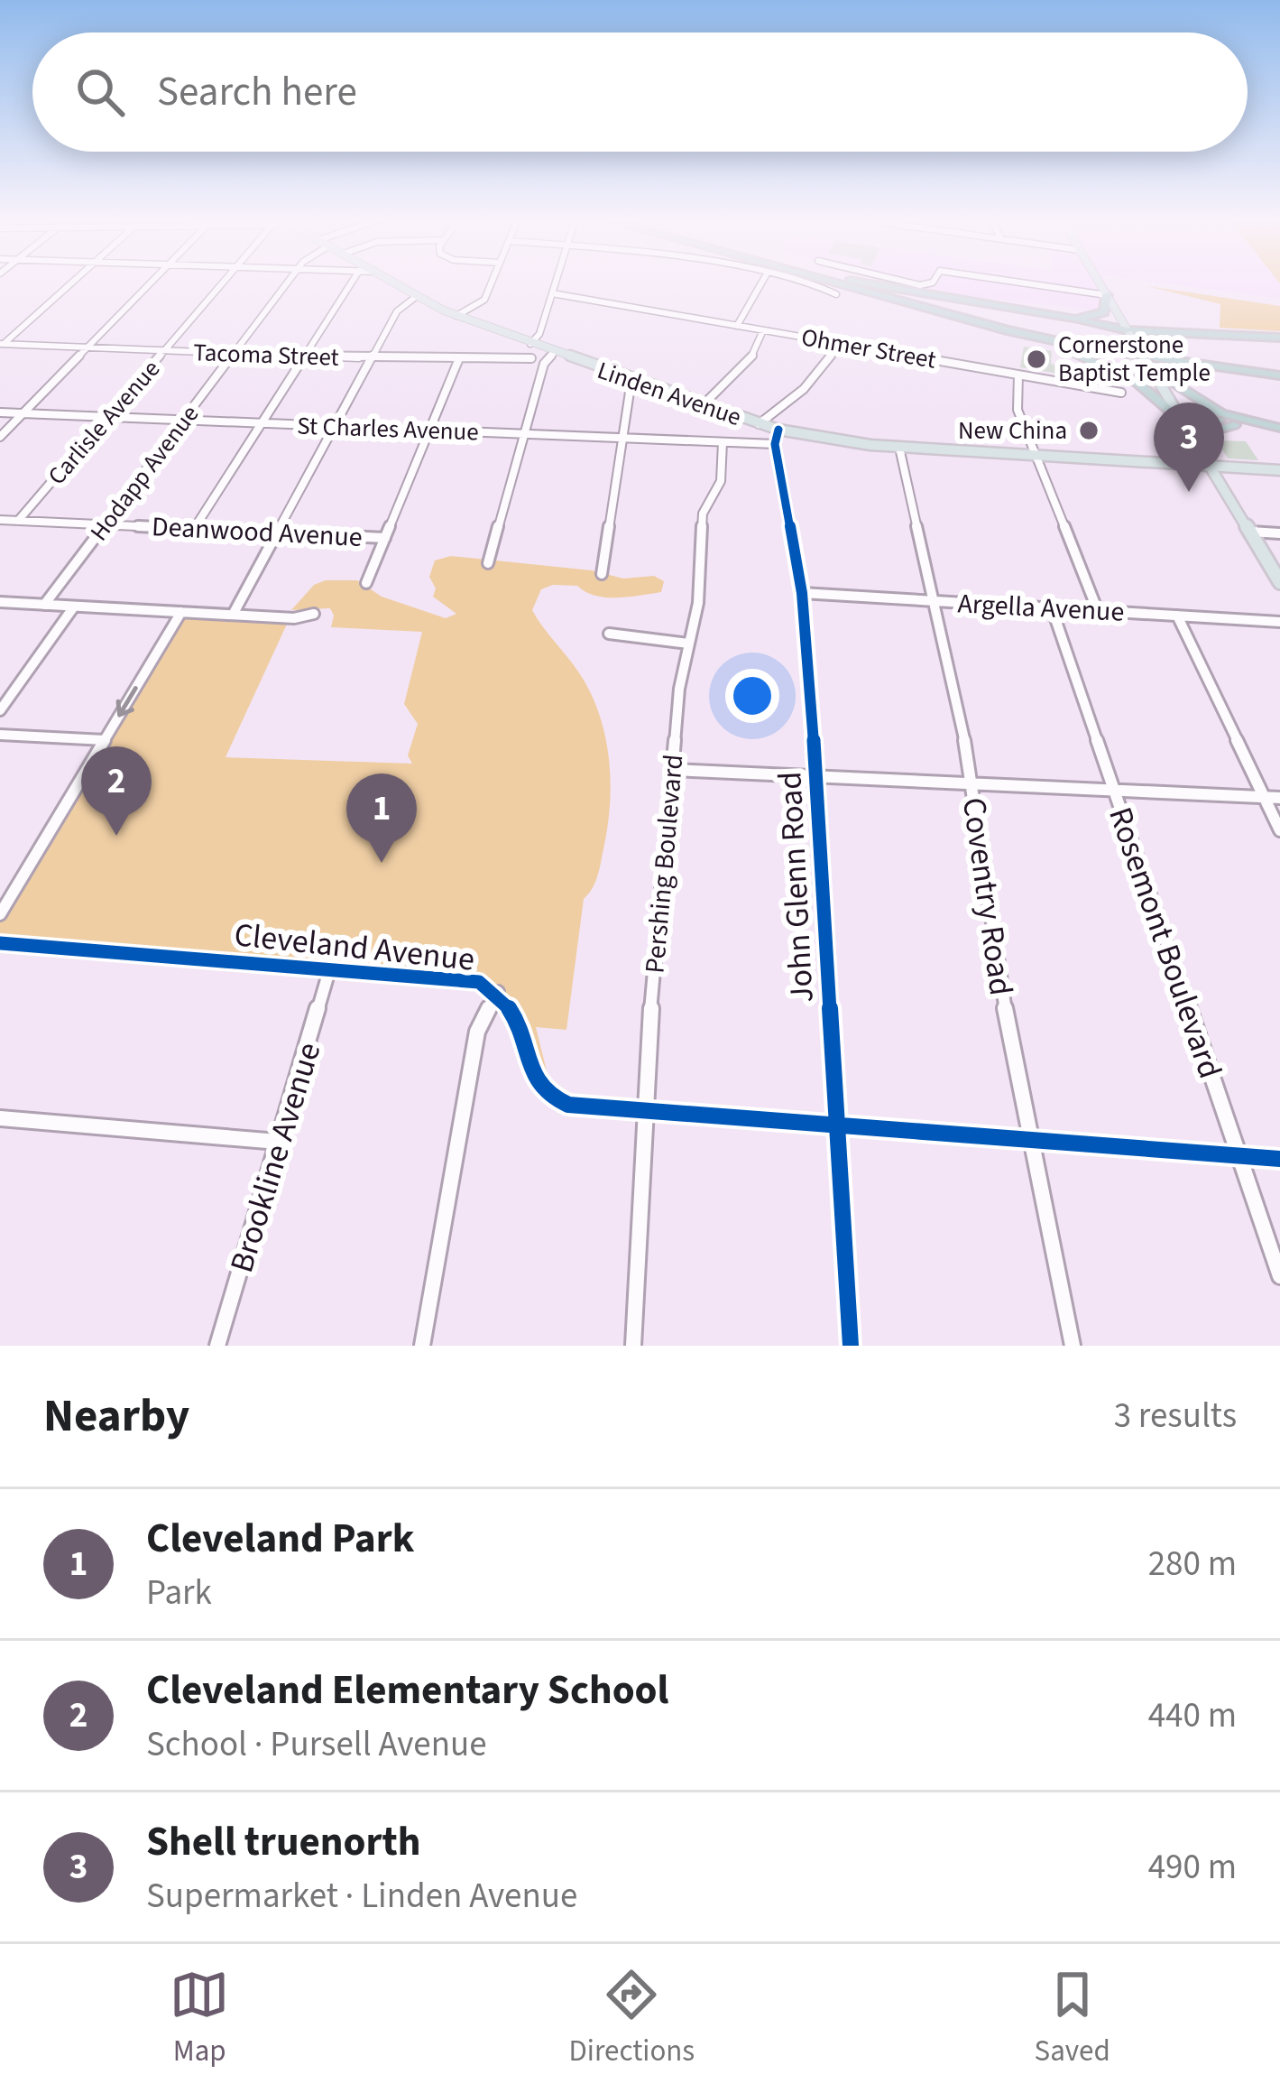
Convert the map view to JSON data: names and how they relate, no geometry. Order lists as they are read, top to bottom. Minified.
{"streets":{"main road":["Linden Avenue"],"street":["Ohmer Street","Tacoma Street","Carlisle Avenue","St Charles Avenue","Hodapp Avenue","Deanwood Avenue","Argella Avenue","Pershing Boulevard","John Glenn Road","Coventry Road","Rosemont Boulevard","Cleveland Avenue","Brookline Avenue"]},"crossings":[["Tacoma Street","Carlisle Avenue"],["Tacoma Street","Hodapp Avenue"],["Linden Avenue","John Glenn Road"],["Linden Avenue","Coventry Road"],["Carlisle Avenue","St Charles Avenue"],["Carlisle Avenue","Deanwood Avenue"],["St Charles Avenue","Hodapp Avenue"],["St Charles Avenue","Pershing Boulevard"],["St Charles Avenue","John Glenn Road"],["Hodapp Avenue","Deanwood Avenue"],["Argella Avenue","John Glenn Road"],["Argella Avenue","Coventry Road"],["Argella Avenue","Rosemont Boulevard"],["Pershing Boulevard","Cleveland Avenue"],["John Glenn Road","Cleveland Avenue"],["Coventry Road","Cleveland Avenue"],["Rosemont Boulevard","Cleveland Avenue"],["Cleveland Avenue","Brookline Avenue"]],"places":["Cornerstone Baptist Temple","New China"],"page":{"search":"Search here","pins":["3","2","1"],"heading":["Nearby","3 results"],"list":[{"mark":"1","name":"Cleveland Park","note":"Park","value":"280 m"},{"mark":"2","name":"Cleveland Elementary School","note":"School · Pursell Avenue","value":"440 m"},{"mark":"3","name":"Shell truenorth","note":"Supermarket · Linden Avenue","value":"490 m"}],"nav":["Map","Directions","Saved"]}}
